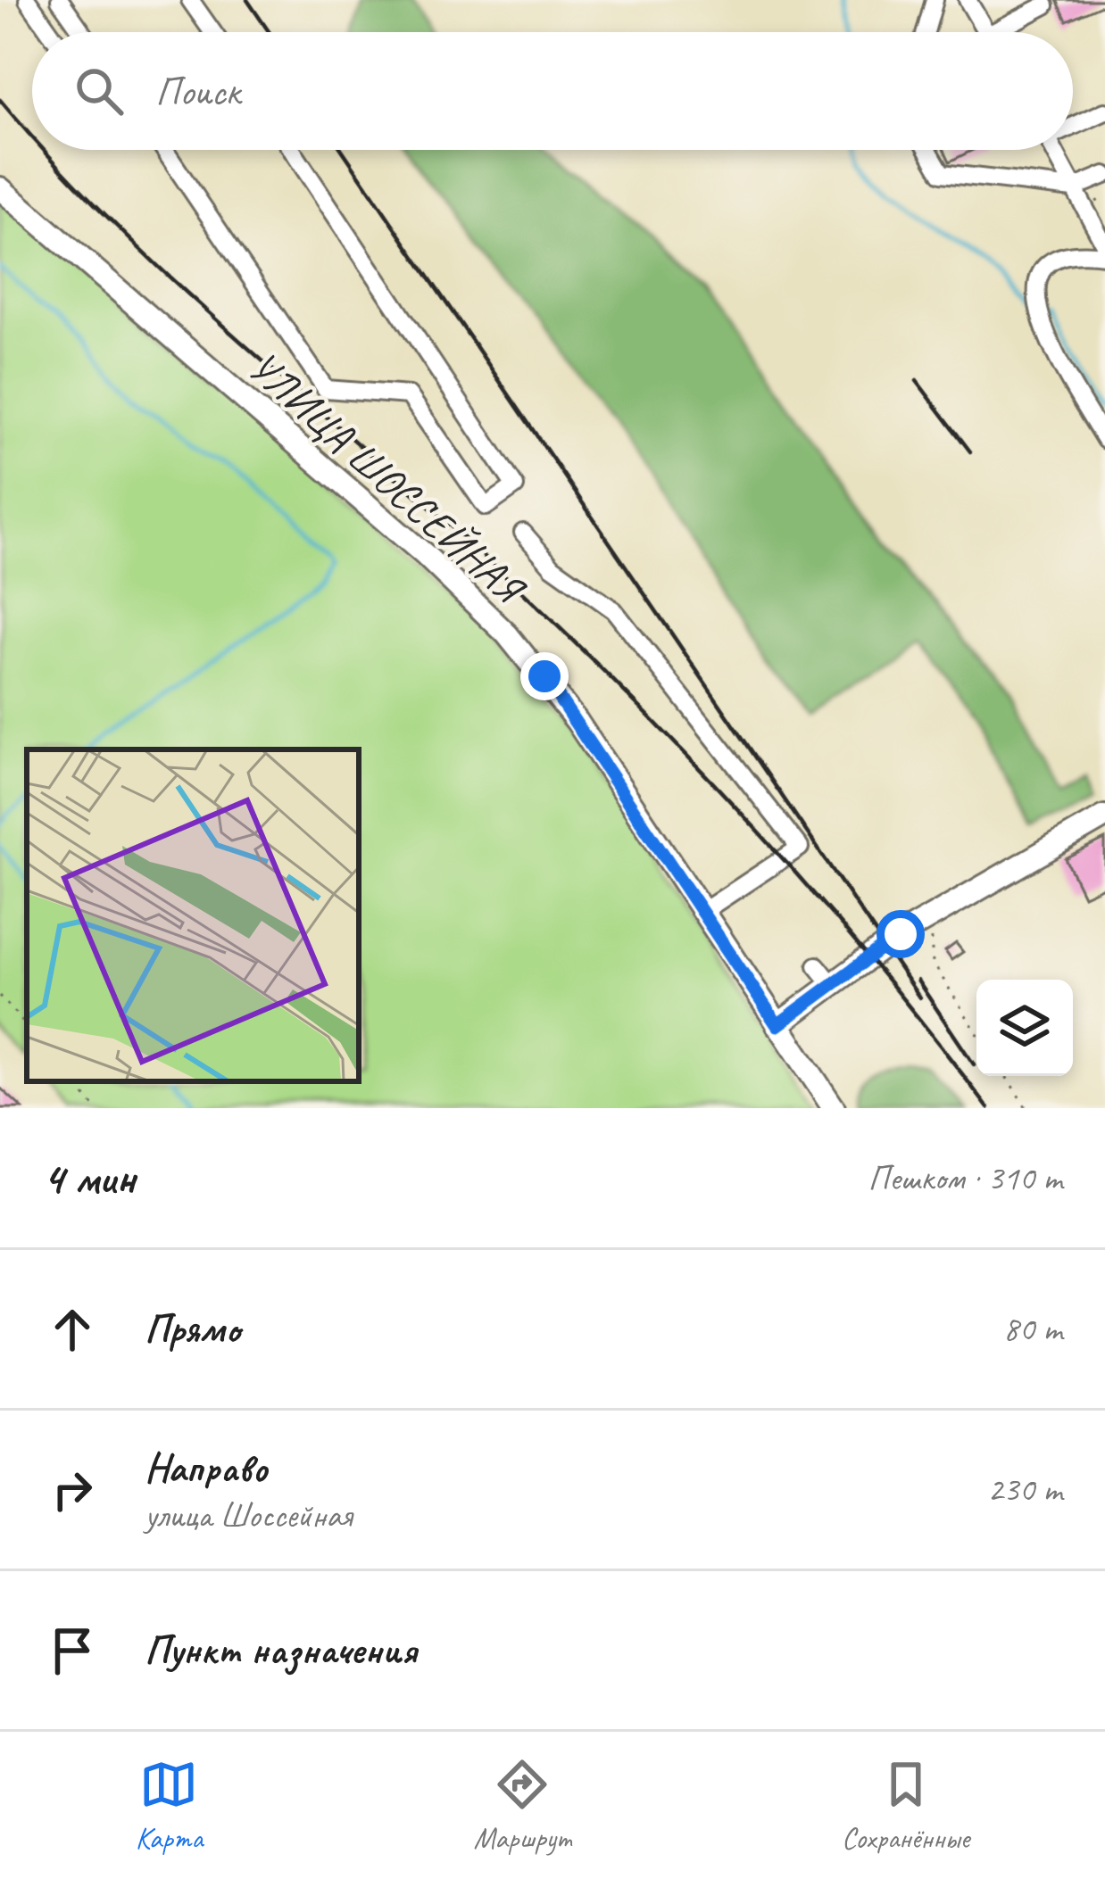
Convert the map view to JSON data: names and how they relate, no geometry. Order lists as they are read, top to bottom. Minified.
{"streets":{"main road":["УЛИЦА ШОССЕЙНАЯ"]},"page":{"search":"Поиск","heading":["4 мин","Пешком · 310 m"],"list":[["Прямо","80 m"],["Направо","улица Шоссейная","230 m"],"Пункт назначения"],"nav":["Карта","Маршрут","Сохранённые"]}}
